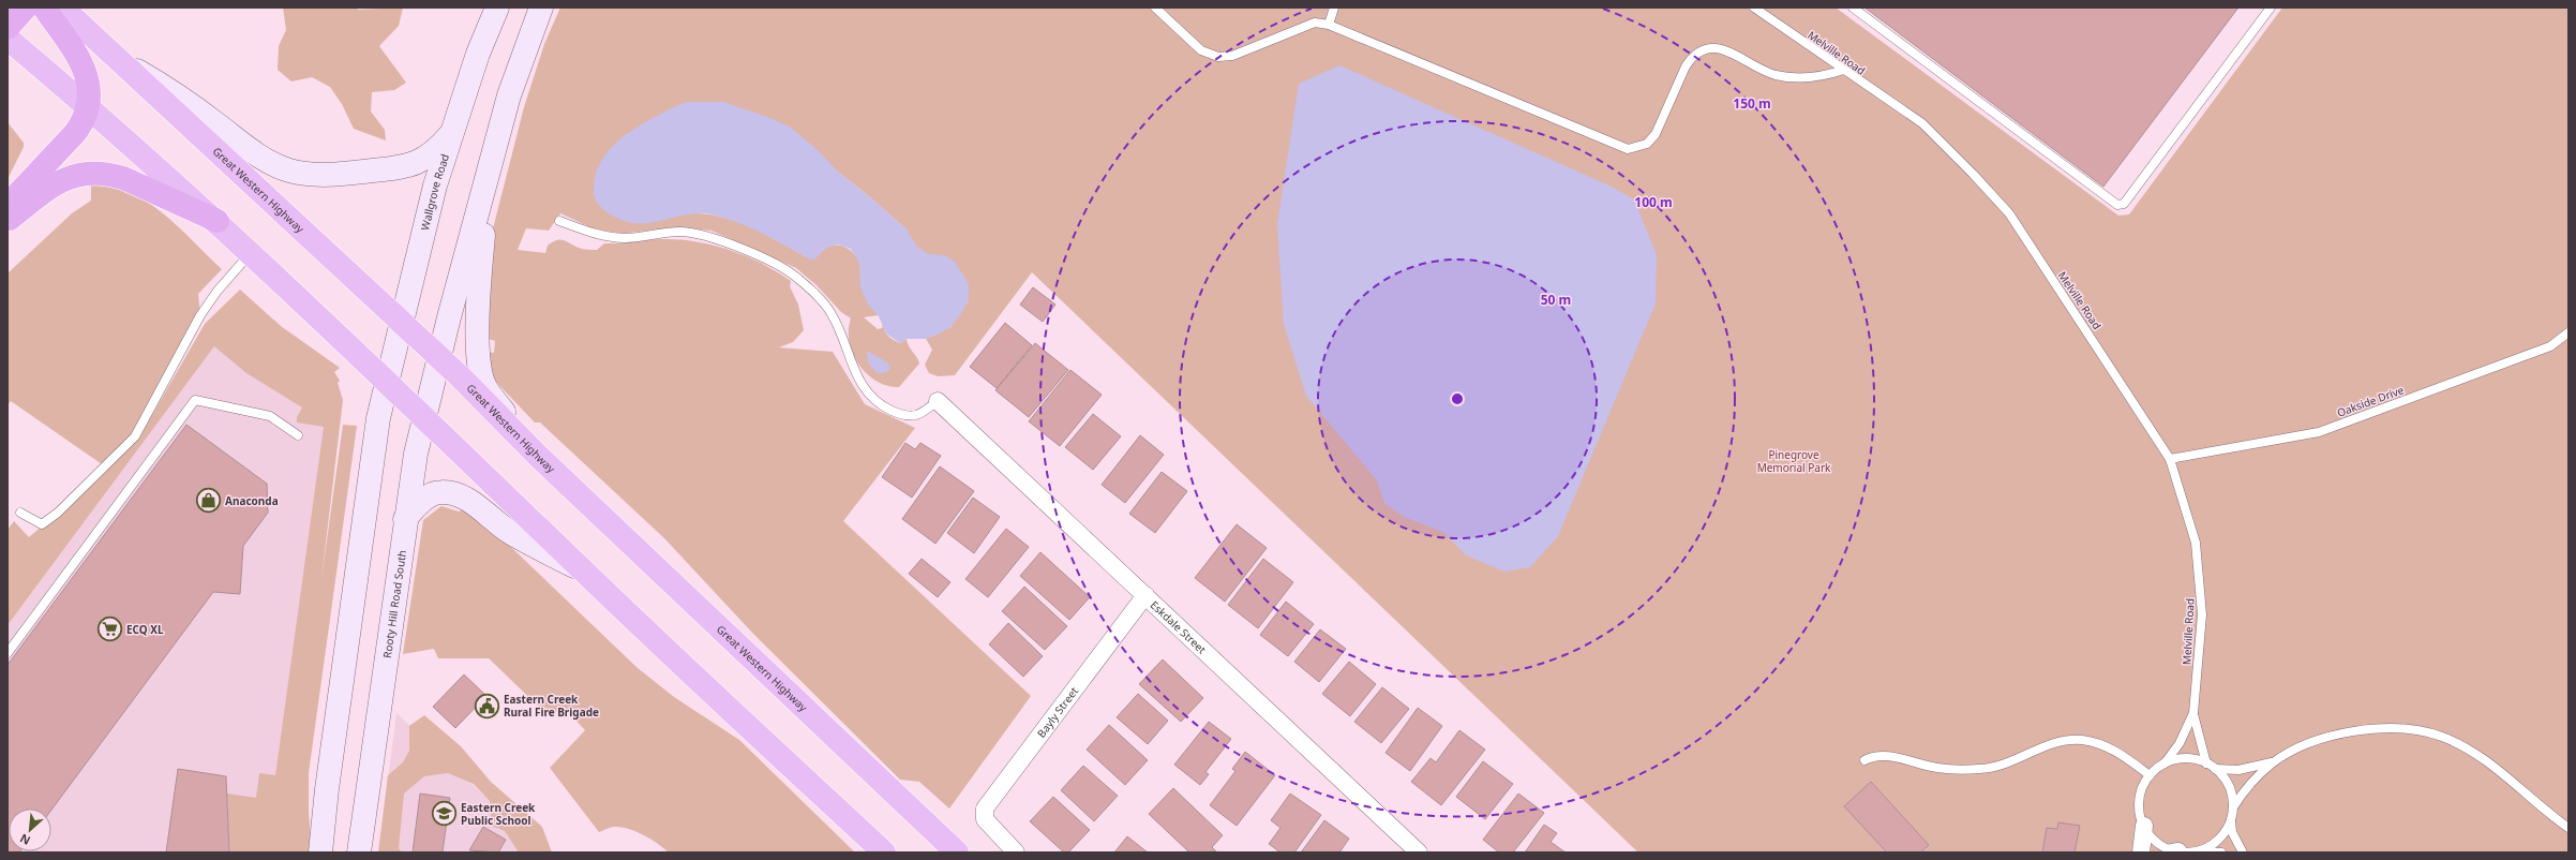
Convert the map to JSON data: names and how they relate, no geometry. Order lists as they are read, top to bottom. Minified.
{"streets":{"highway":["Great Western Highway"],"main road":["Wallgrove Road","Rooty Hill Road South"],"street":["Eskdale Street","Bayly Street"],"lane":["Melville Road","Oakside Drive"]},"crossings":[["Melville Road","Oakside Drive"],["Great Western Highway","Wallgrove Road"],["Great Western Highway","Rooty Hill Road South"],["Eskdale Street","Bayly Street"]],"parks":["Pinegrove Memorial Park"],"places":{"shop":["Anaconda"],"supermarket":["ECQ XL"],"public building":["Eastern Creek Rural Fire Brigade"],"school or university":["Eastern Creek Public School"]},"north":"bottom left","rings":["150 m","100 m","50 m"]}
